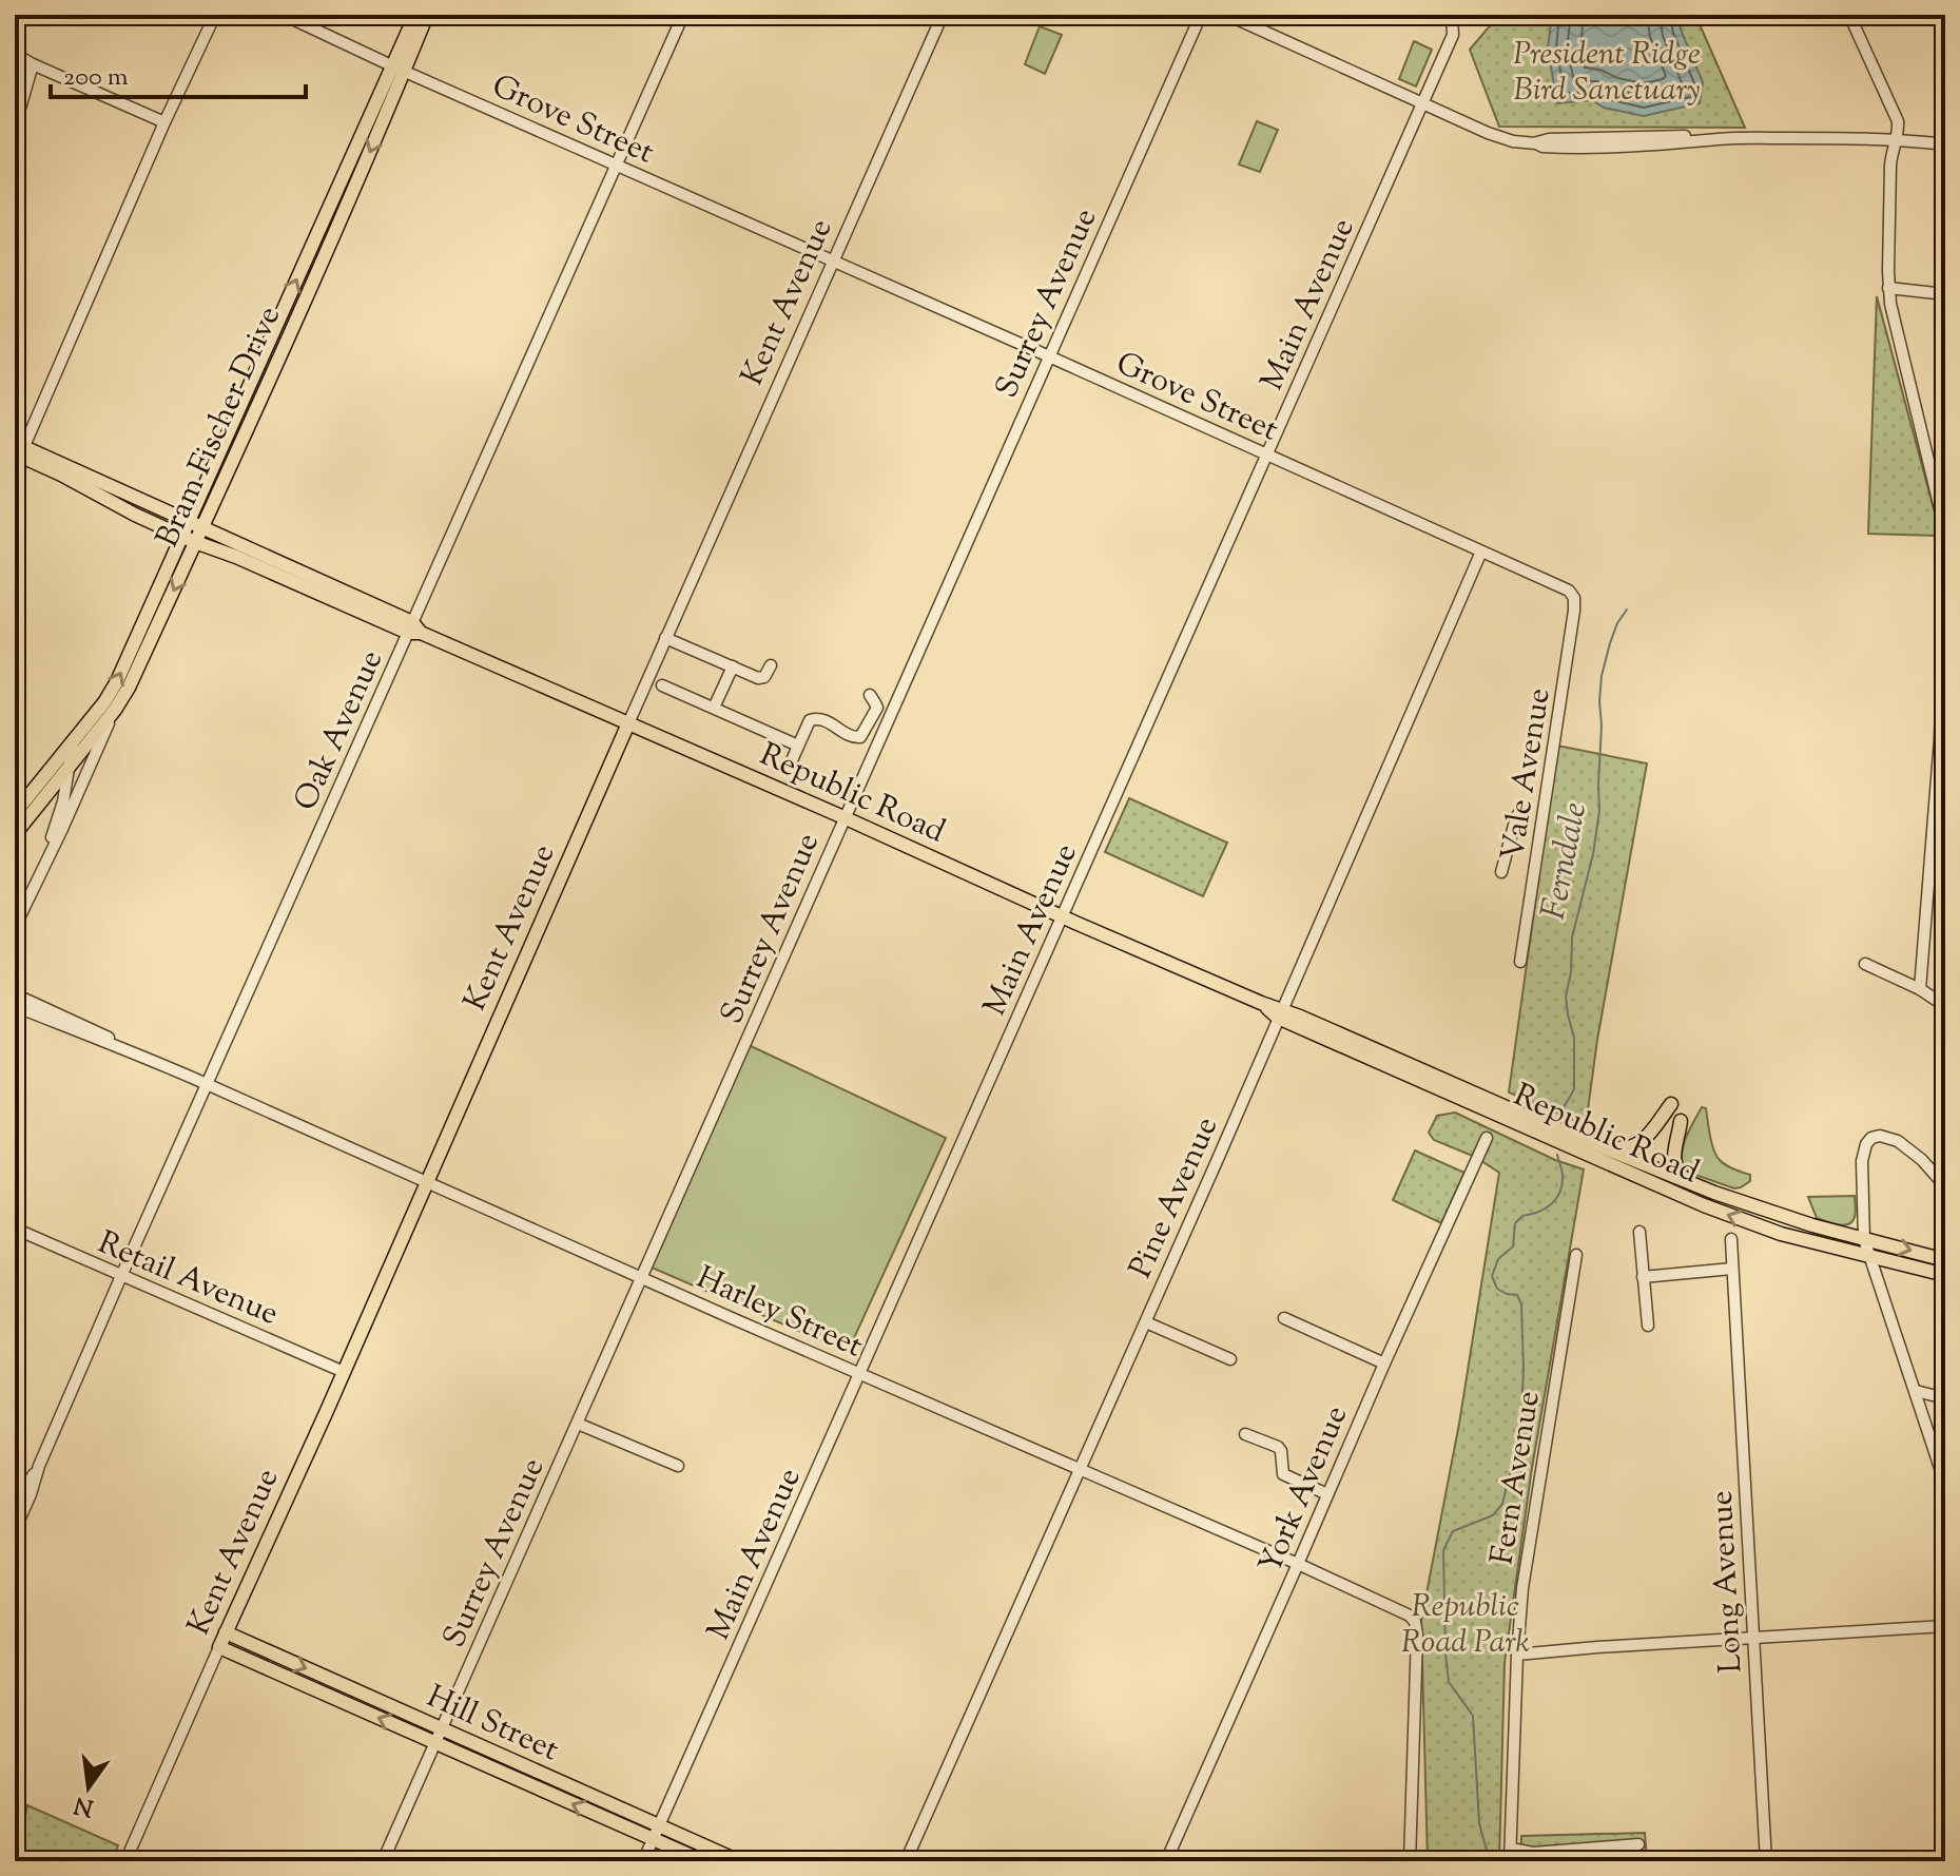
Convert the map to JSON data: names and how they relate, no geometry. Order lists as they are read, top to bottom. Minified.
{"streets":{"main road":["Kent Avenue","Bram Fischer Drive","Republic Road","Hill Street"],"street":["Grove Street","Surrey Avenue","Main Avenue","Oak Avenue","Vale Avenue","Pine Avenue","Retail Avenue","Harley Street","Fern Avenue","York Avenue","Long Avenue"]},"crossings":[["Grove Street","Kent Avenue"],["Grove Street","Surrey Avenue"],["Grove Street","Main Avenue"],["Grove Street","Bram Fischer Drive"],["Grove Street","Oak Avenue"],["Grove Street","Vale Avenue"],["Grove Street","Pine Avenue"],["Kent Avenue","Republic Road"],["Kent Avenue","Retail Avenue"],["Kent Avenue","Harley Street"],["Kent Avenue","Hill Street"],["Surrey Avenue","Republic Road"],["Surrey Avenue","Harley Street"],["Surrey Avenue","Hill Street"],["Main Avenue","Republic Road"],["Main Avenue","Harley Street"],["Main Avenue","Hill Street"],["Bram Fischer Drive","Republic Road"],["Oak Avenue","Republic Road"],["Oak Avenue","Retail Avenue"],["Oak Avenue","Harley Street"],["Republic Road","Pine Avenue"],["Pine Avenue","Harley Street"],["Harley Street","York Avenue"]],"water":["Ferndale"],"parks":["President Ridge Bird Sanctuary","Republic Road Park"],"scale_bar":"200 m","north":"bottom"}
